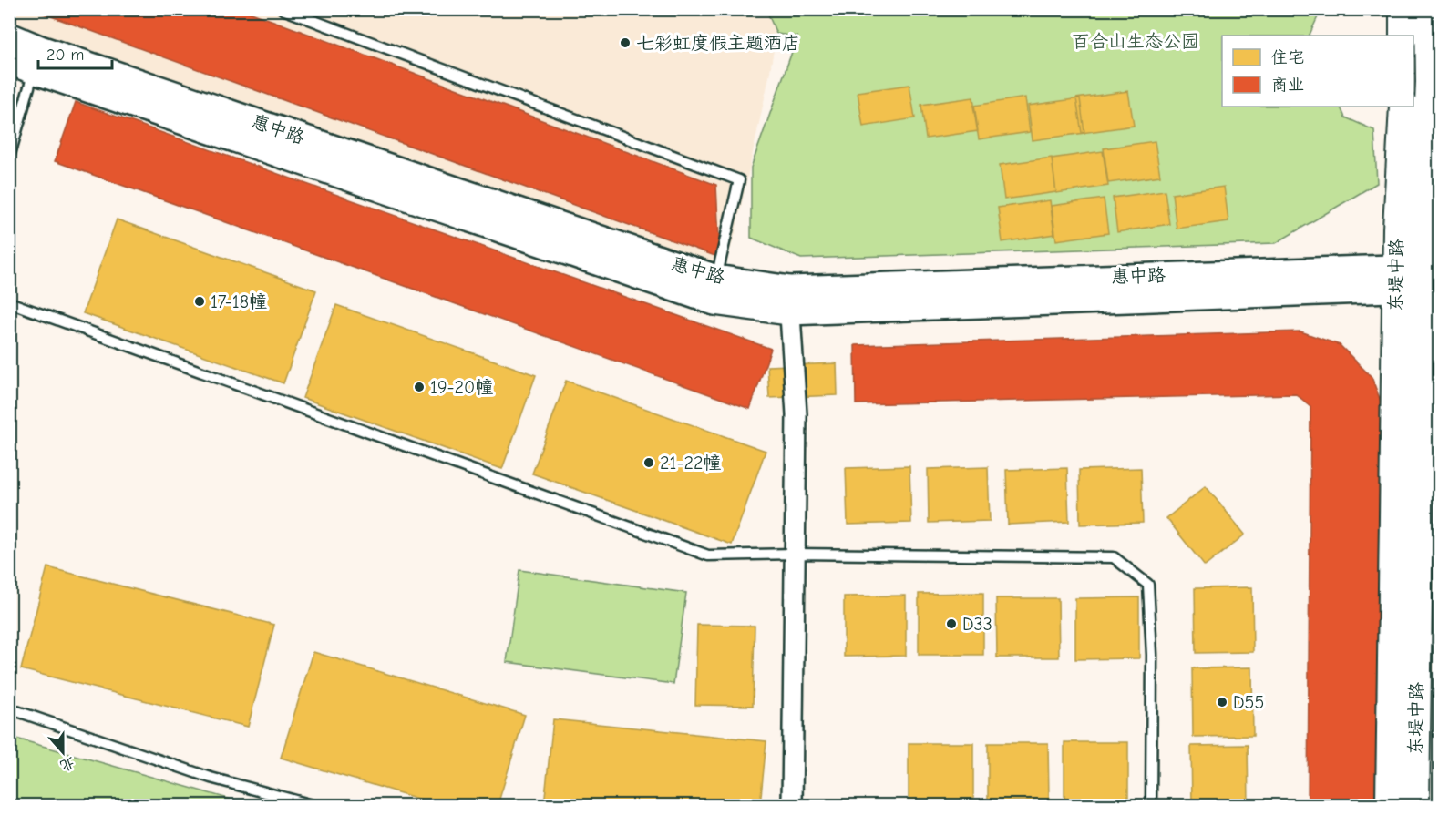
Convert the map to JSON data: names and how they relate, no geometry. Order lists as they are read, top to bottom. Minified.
{"streets":{"main road":["东堤中路"],"street":["惠中路"]},"crossings":[["惠中路","东堤中路"]],"parks":["百合山生态公园"],"places":["七彩虹度假主题酒店","17-18幢","19-20幢","21-22幢","D33","D55"],"legend":["住宅","商业"],"scale_bar":"20 m","north":"bottom"}
